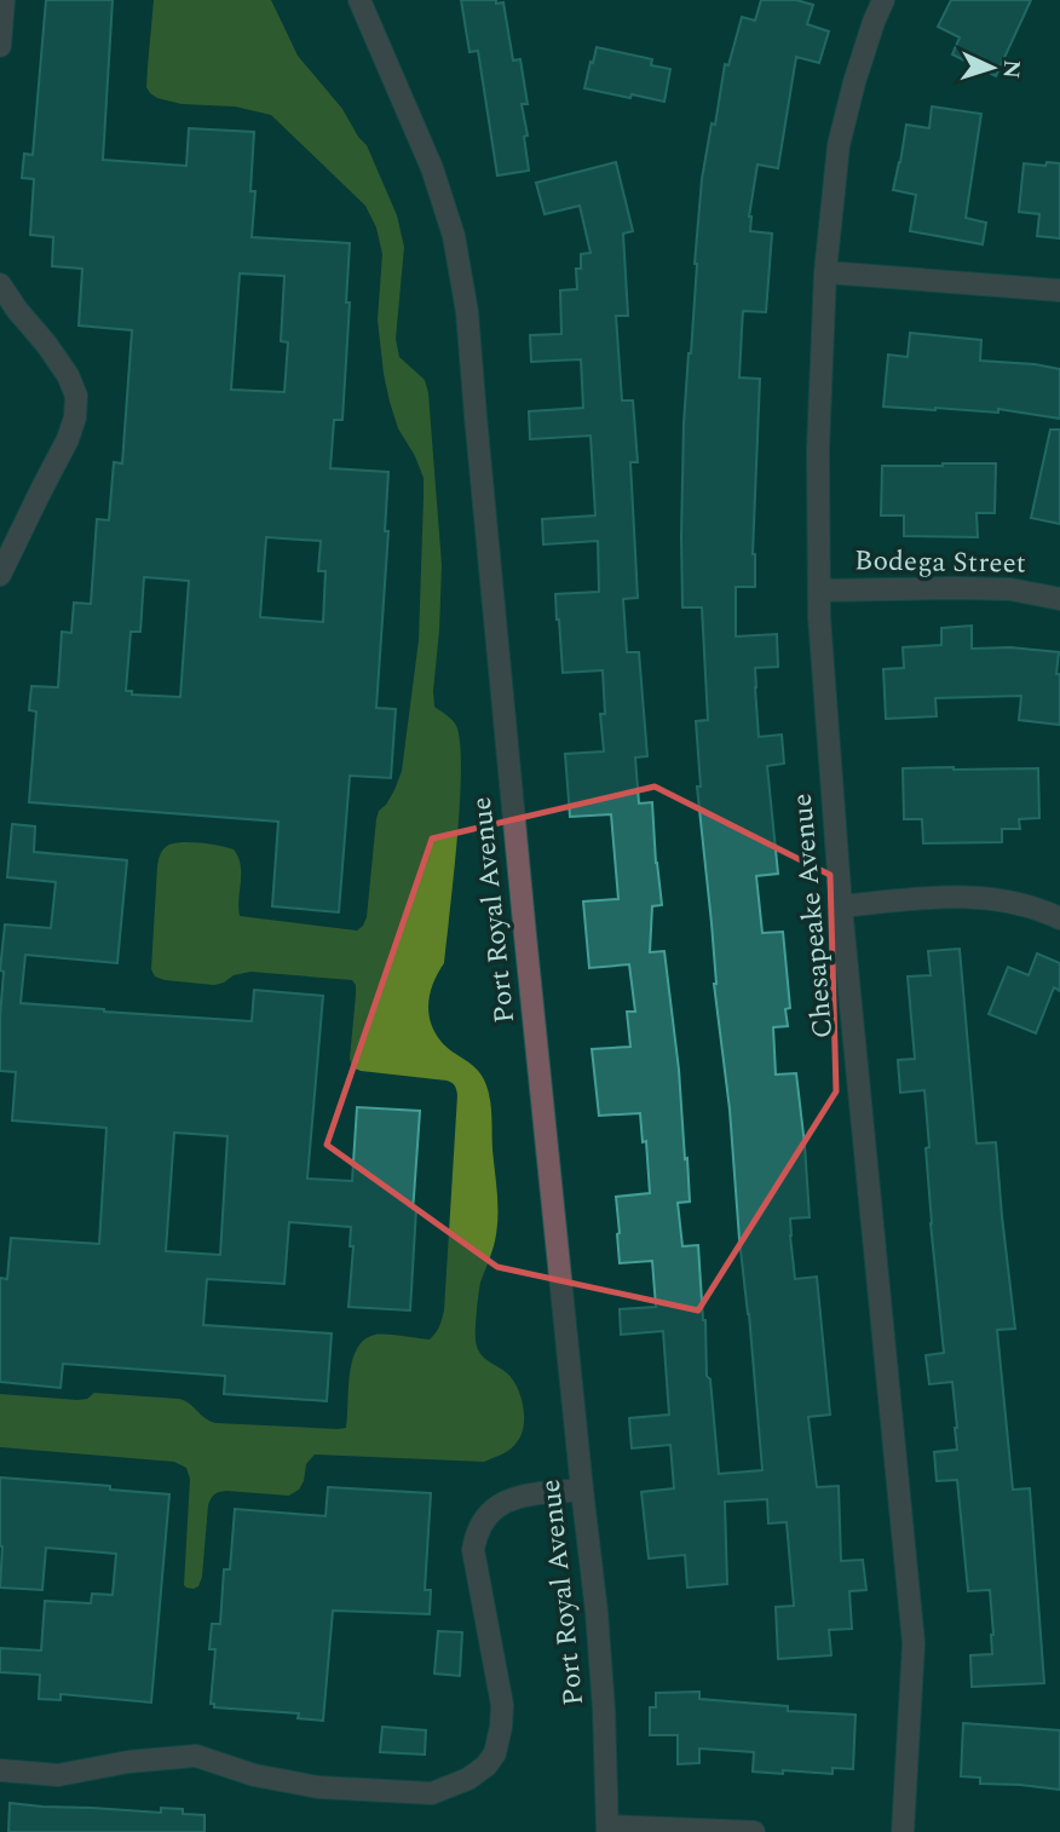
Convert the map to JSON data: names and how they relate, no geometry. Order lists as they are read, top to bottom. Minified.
{"streets":{"street":["Bodega Street","Port Royal Avenue","Chesapeake Avenue"]},"crossings":[["Bodega Street","Chesapeake Avenue"]],"north":"right"}
